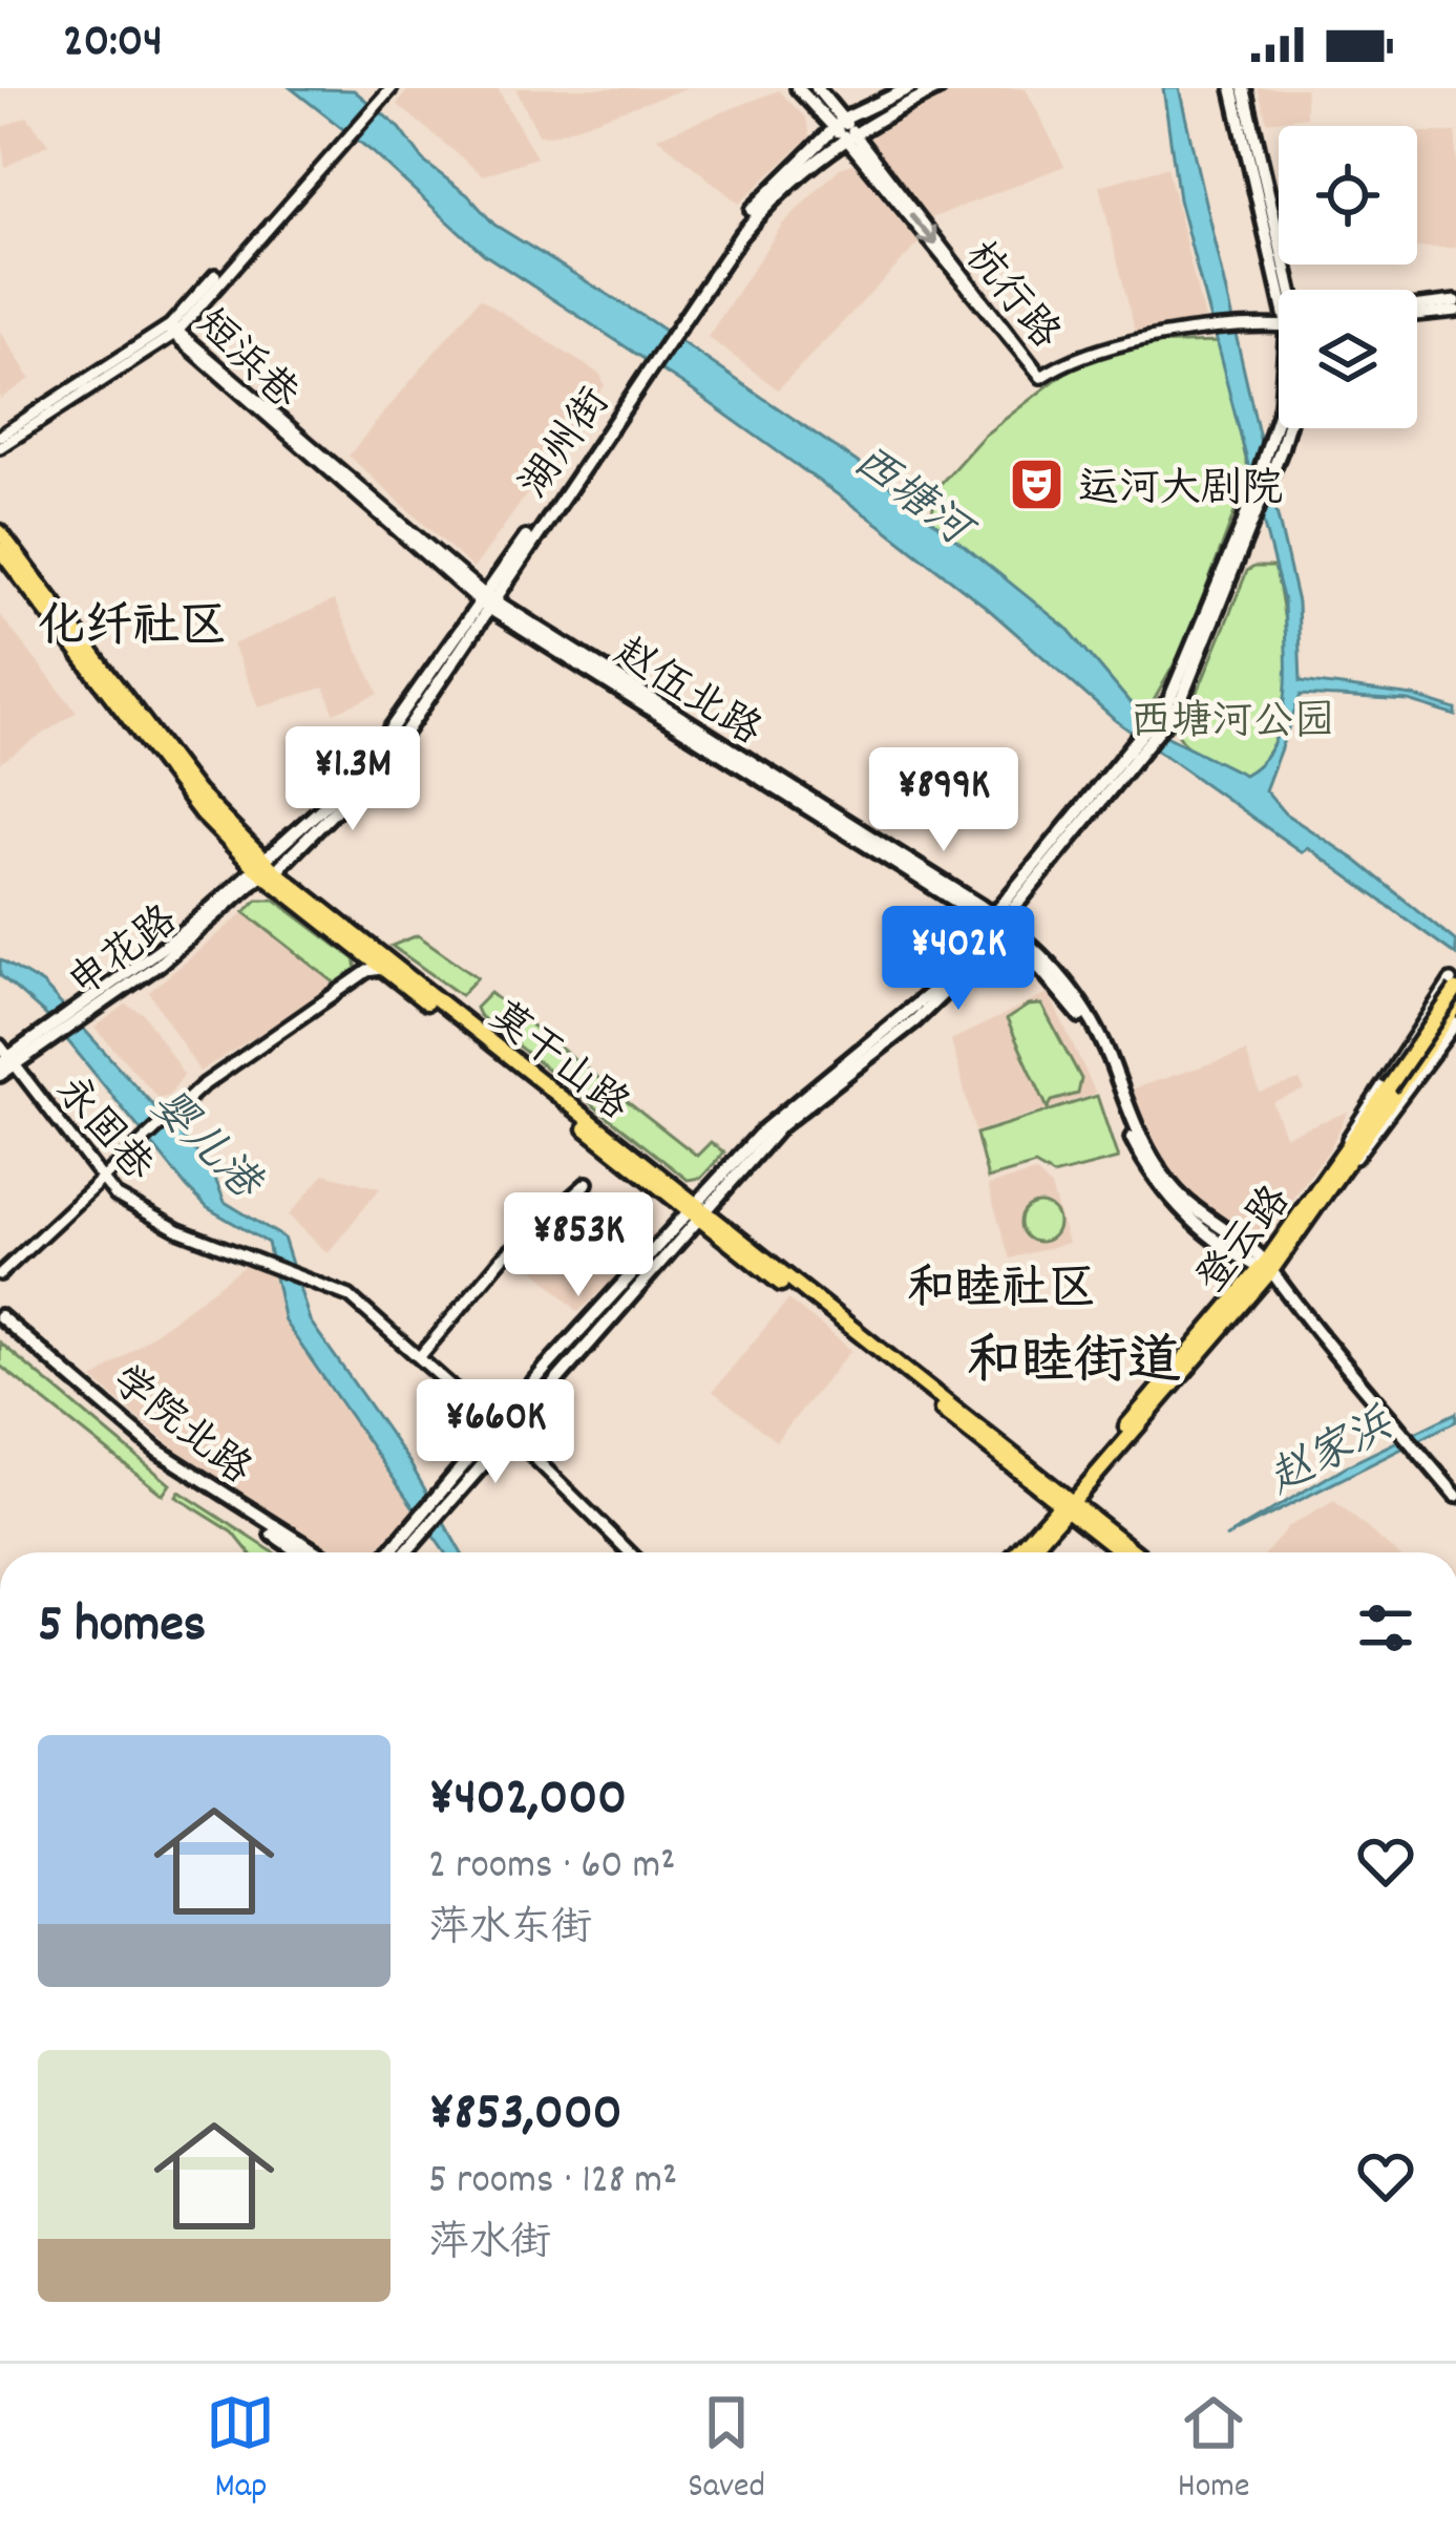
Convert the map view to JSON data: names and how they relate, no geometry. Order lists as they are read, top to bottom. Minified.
{"streets":{"main road":["杭行路","湖州街","赵伍北路","申花路","莫干山路","登云路","学院北路"],"street":["短浜巷","永固巷"]},"crossings":[["杭行路","湖州街"],["短浜巷","湖州街"],["短浜巷","赵伍北路"],["湖州街","赵伍北路"],["湖州街","申花路"],["湖州街","莫干山路"],["赵伍北路","登云路"],["申花路","莫干山路"],["申花路","永固巷"],["莫干山路","登云路"]],"districts":["化纤社区","和睦社区","和睦街道"],"water":["西塘河","婴儿港","赵家浜"],"parks":["西塘河公园"],"places":{"theatre":["运河大剧院"]},"page":{"status":"20:04","price":["¥1.3M","¥899K","¥402K","¥853K","¥660K"],"heading":"5 homes","list":[{"name":"¥402,000","note":"2 rooms · 60 m² · 萍水东街"},{"name":"¥853,000","note":"5 rooms · 128 m² · 萍水街"}],"tabs":["Map","Saved","Home"]}}
